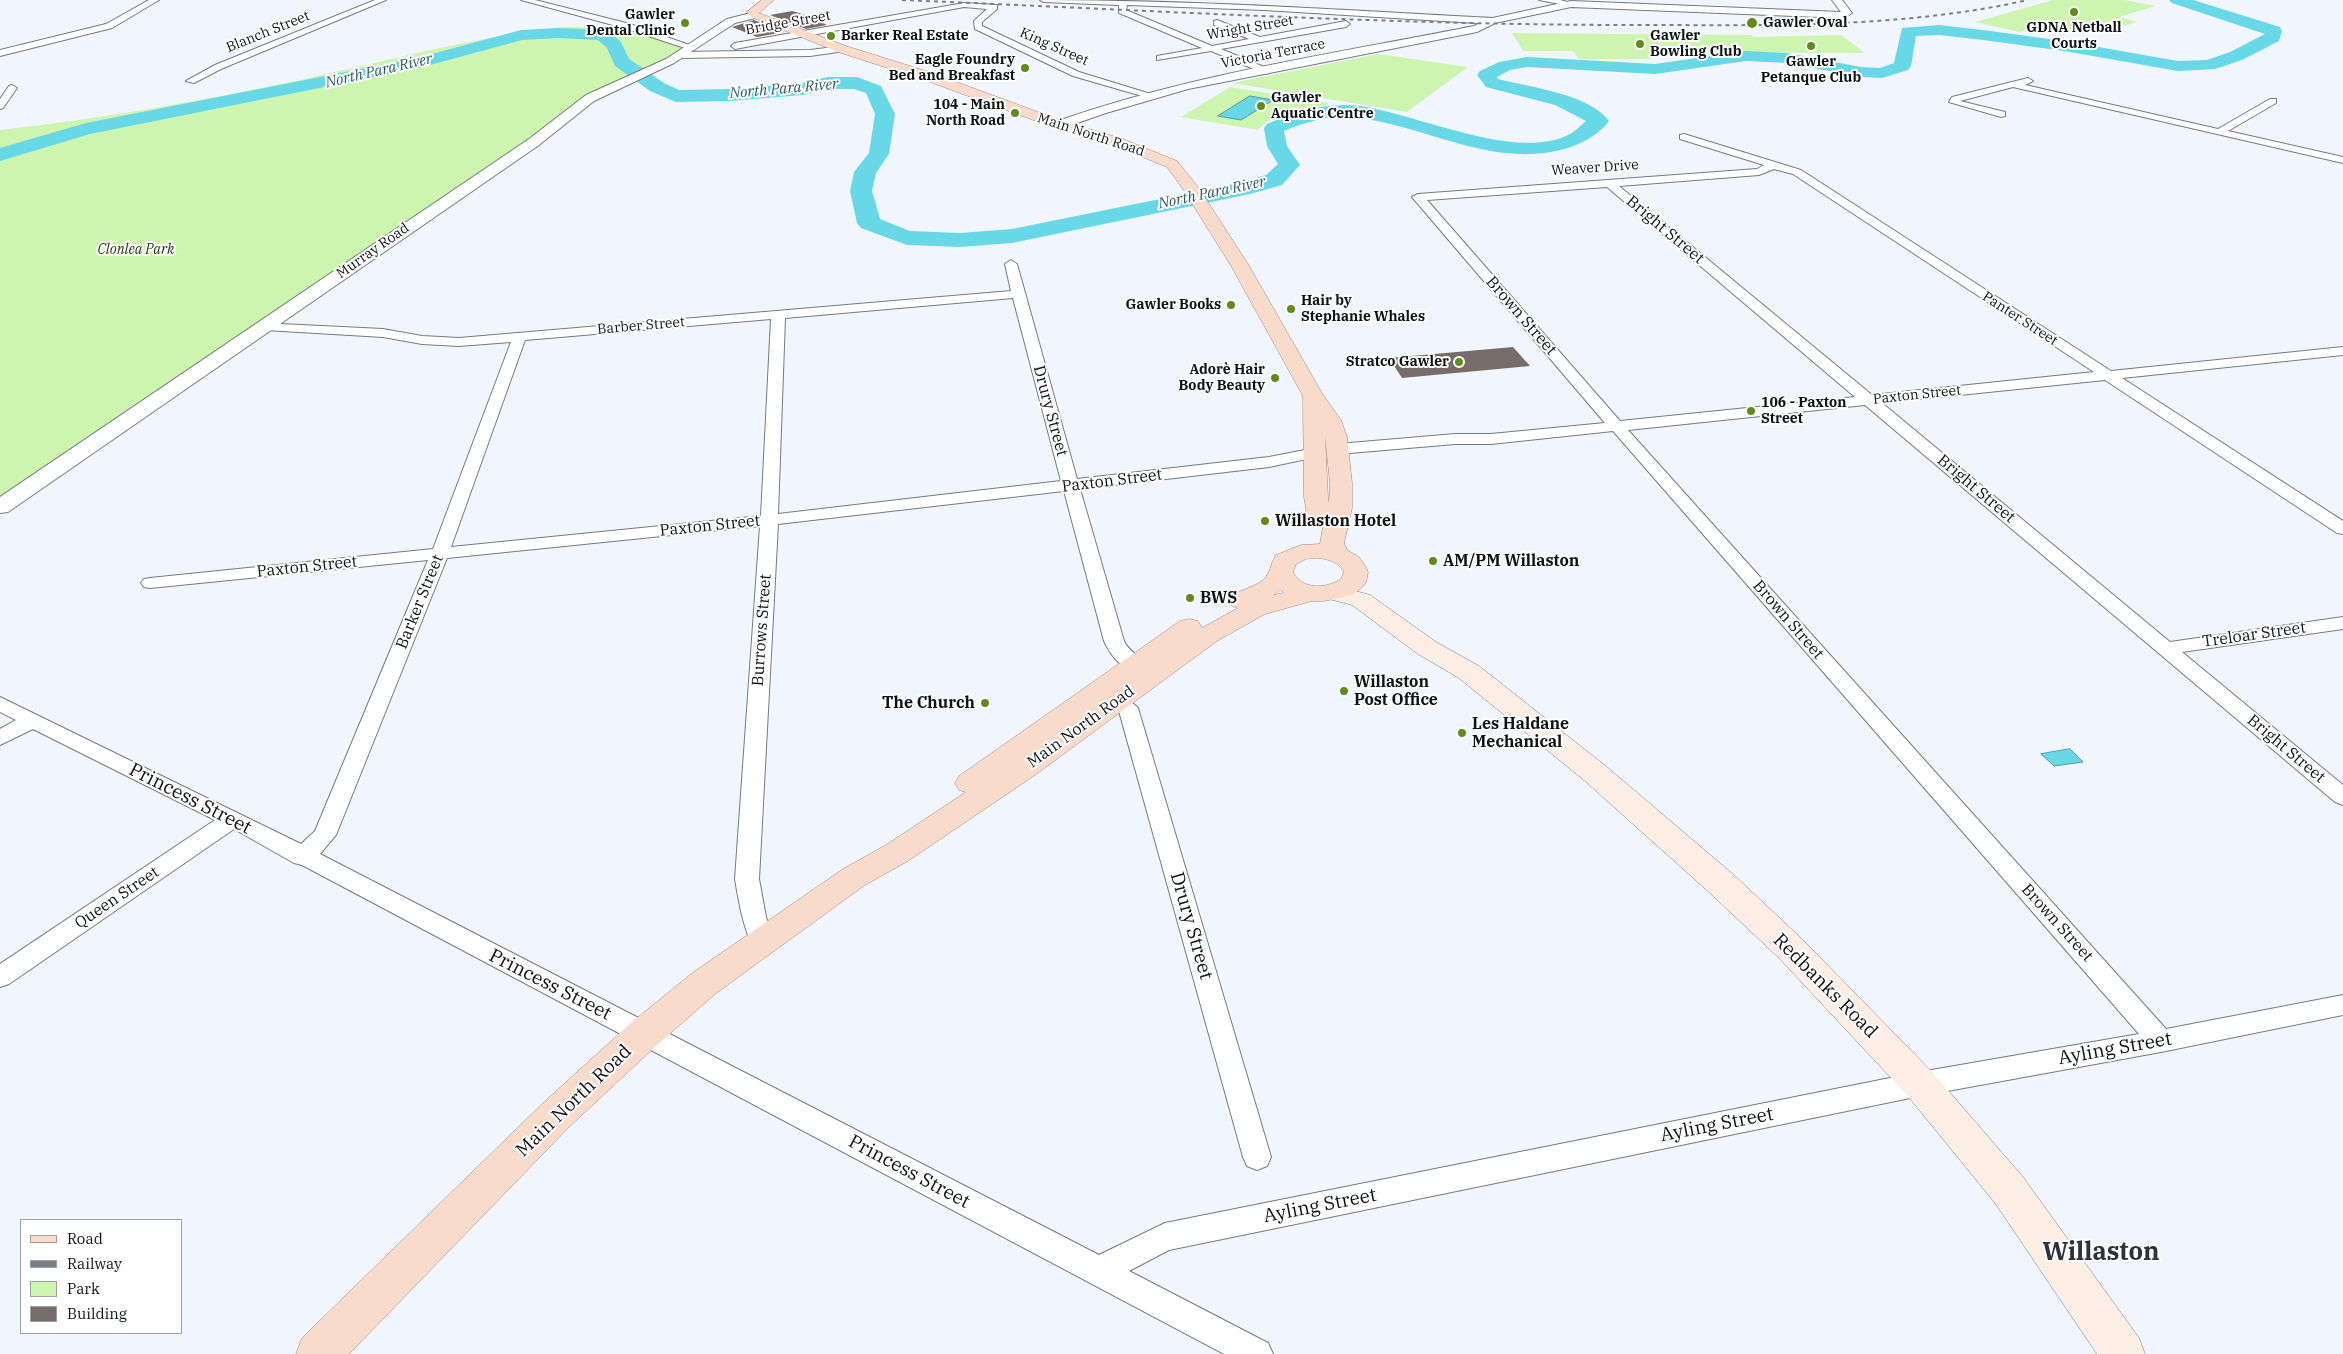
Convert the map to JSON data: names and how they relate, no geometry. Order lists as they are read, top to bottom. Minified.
{"streets":{"main road":["Main North Road","Redbanks Road"],"street":["Bridge Street","Wright Street","Blanch Street","King Street","Victoria Terrace","Weaver Drive","Bright Street","Murray Road","Brown Street","Panter Street","Barber Street","Paxton Street","Drury Street","Barker Street","Burrows Street","Treloar Street","Princess Street","Queen Street","Ayling Street"]},"crossings":[["Bridge Street","King Street"],["Bridge Street","Main North Road"],["King Street","Victoria Terrace"],["Victoria Terrace","Main North Road"],["Main North Road","Murray Road"],["Main North Road","Paxton Street"],["Main North Road","Drury Street"],["Main North Road","Burrows Street"],["Main North Road","Princess Street"],["Main North Road","Redbanks Road"],["Weaver Drive","Bright Street"],["Weaver Drive","Brown Street"],["Weaver Drive","Panter Street"],["Bright Street","Paxton Street"],["Bright Street","Treloar Street"],["Murray Road","Barber Street"],["Brown Street","Paxton Street"],["Brown Street","Ayling Street"],["Panter Street","Paxton Street"],["Barber Street","Drury Street"],["Barber Street","Barker Street"],["Barber Street","Burrows Street"],["Paxton Street","Drury Street"],["Paxton Street","Barker Street"],["Paxton Street","Burrows Street"],["Barker Street","Princess Street"],["Princess Street","Queen Street"],["Princess Street","Ayling Street"],["Redbanks Road","Ayling Street"]],"districts":["Willaston"],"water":["North Para River"],"parks":["Clonlea Park"],"places":["GDNA Netball Courts","Gawler Dental Clinic","Gawler Oval","Barker Real Estate","Gawler Bowling Club","Gawler Petanque Club","Eagle Foundry Bed and Breakfast","Gawler Aquatic Centre","104 - Main North Road","Gawler Books","Hair by Stephanie Whales","Stratco Gawler","Adorè Hair Body Beauty","106 - Paxton Street","Willaston Hotel","AM/PM Willaston","BWS","Willaston Post Office","The Church","Les Haldane Mechanical"],"legend":["Road","Railway","Park","Building"]}
